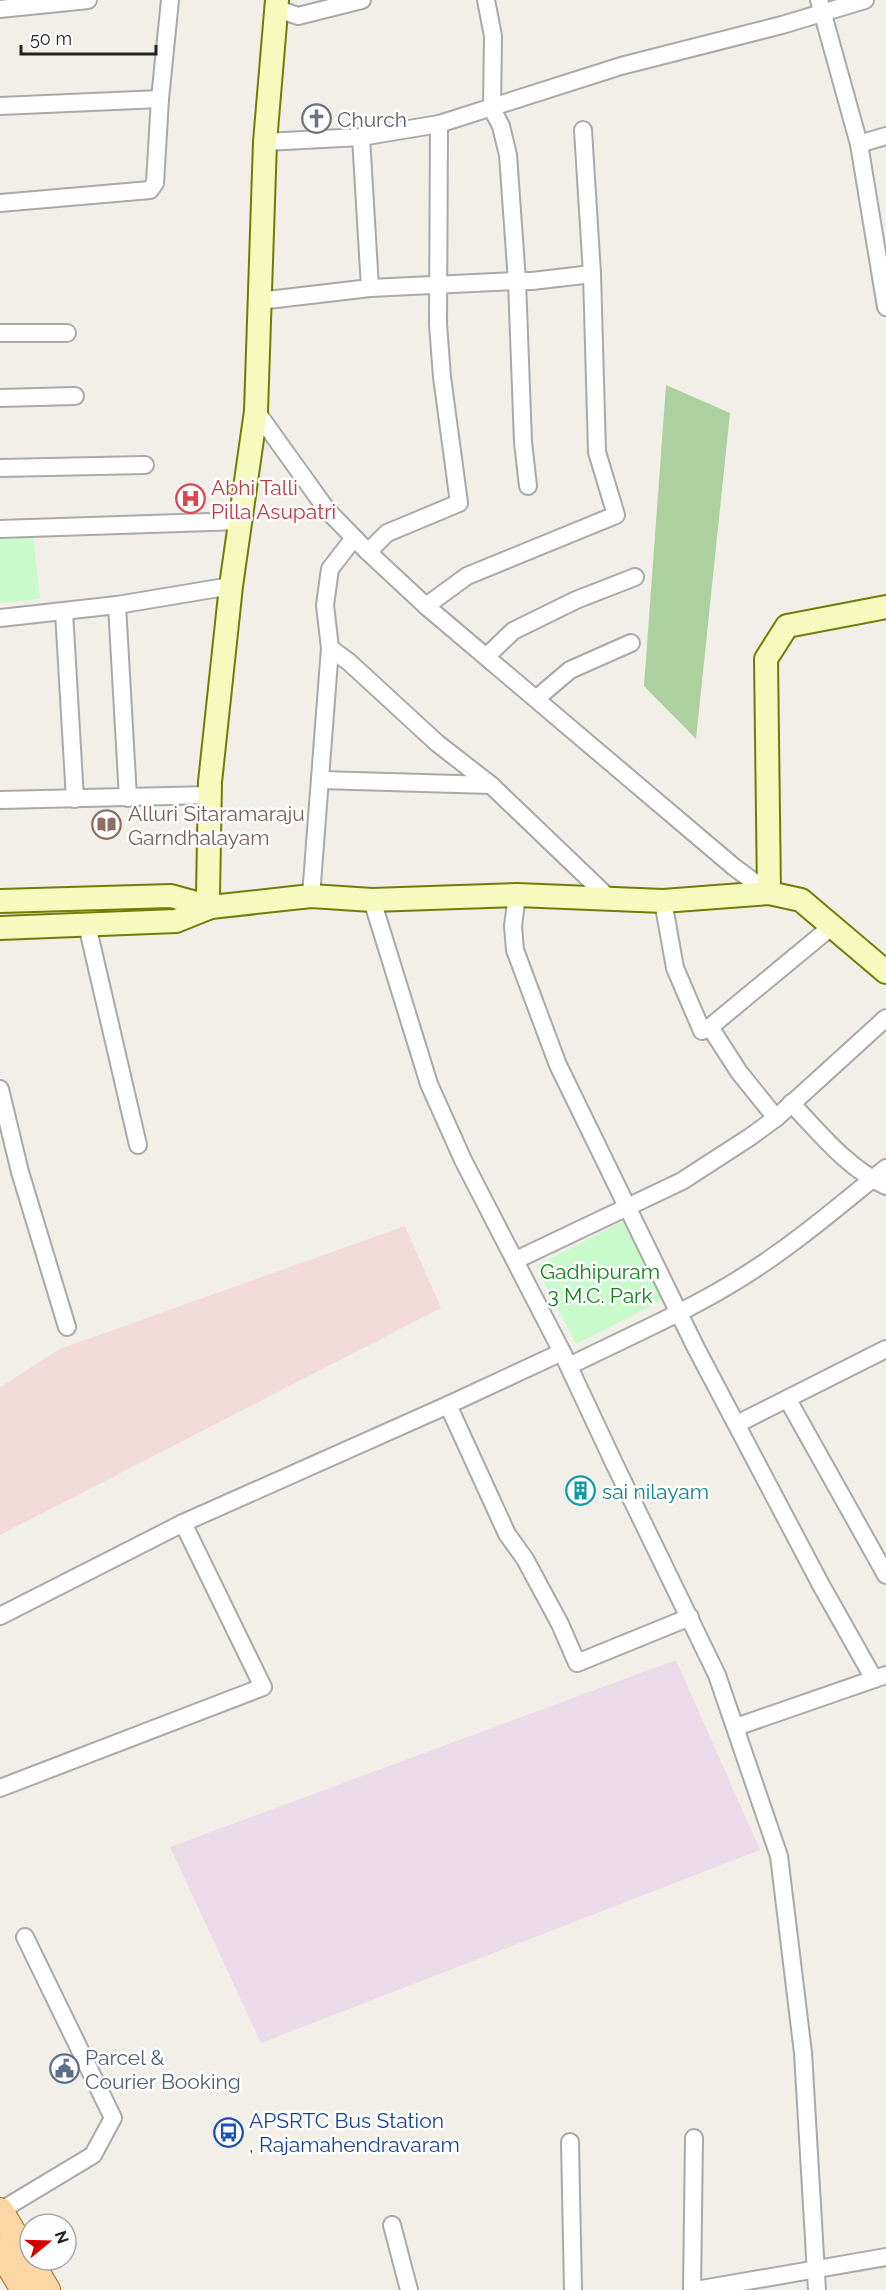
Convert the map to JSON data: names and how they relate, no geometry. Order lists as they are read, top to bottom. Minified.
{"parks":["Gadhipuram 3 M.C. Park"],"places":{"church":["Church"],"hospital":["Abhi Talli Pilla Asupatri"],"library":["Alluri Sitaramaraju Garndhalayam"],"building":["sai nilayam"],"public building":["Parcel & Courier Booking"],"bus stop":["APSRTC Bus Station , Rajamahendravaram"]},"scale_bar":"50 m","north":"right"}
